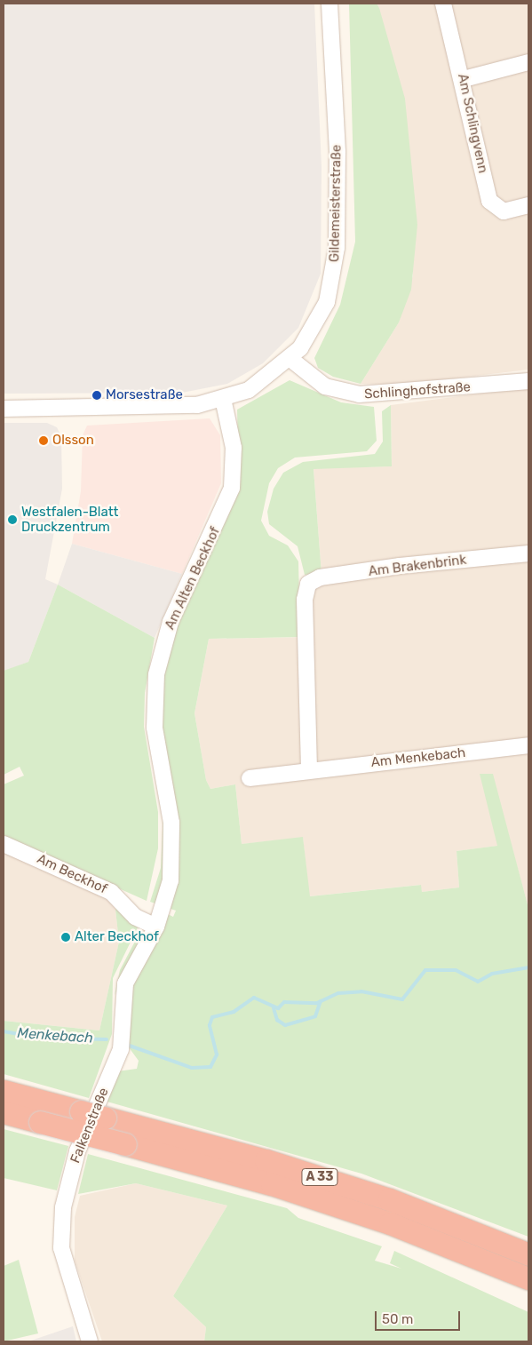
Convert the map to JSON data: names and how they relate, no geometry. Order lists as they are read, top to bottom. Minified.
{"streets":{"highway":["A 33"],"street":["Am Schlingvenn","Gildemeisterstraße","Schlinghofstraße","Am Brakenbrink","Am Alten Beckhof","Am Menkebach","Am Beckhof","Falkenstraße"]},"crossings":[["Gildemeisterstraße","Schlinghofstraße"],["Gildemeisterstraße","Am Alten Beckhof"],["Am Brakenbrink","Am Menkebach"],["Am Alten Beckhof","Am Beckhof"],["Am Alten Beckhof","Falkenstraße"]],"water":["Menkebach"],"places":["Morsestraße","Olsson","Westfalen-Blatt Druckzentrum","Alter Beckhof"],"scale_bar":"50 m"}
